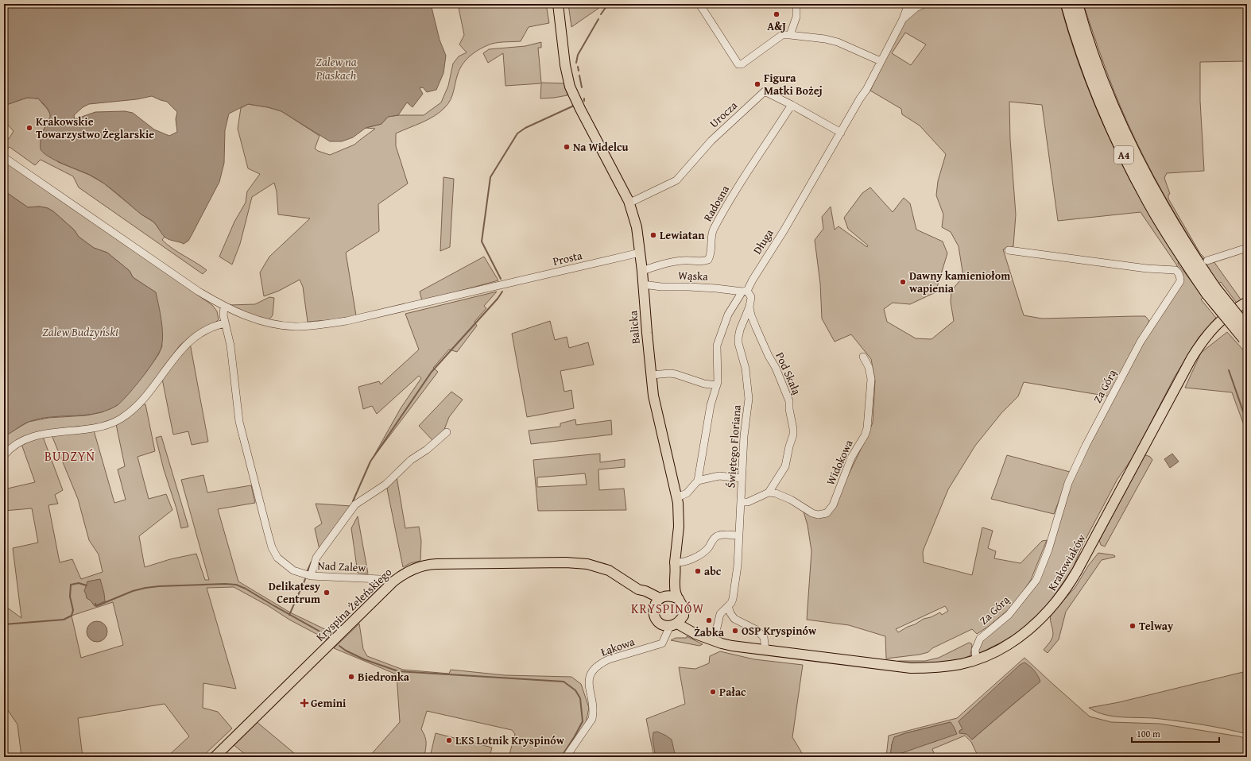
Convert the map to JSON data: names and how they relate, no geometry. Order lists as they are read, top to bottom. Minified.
{"streets":{"highway":["A4"],"main road":["Balicka","Krakowiaków","Kryspina Żeleńskiego"],"street":["Urocza","Radosna","Długa","Prosta","Wąska","Pod Skałą","Za Górą","Świętego Floriana","Widokowa","Nad Zalew","Łąkowa"]},"crossings":[["Urocza","Radosna"],["Urocza","Długa"],["Urocza","Balicka"],["Radosna","Balicka"],["Długa","Wąska"],["Długa","Świętego Floriana"],["Prosta","Balicka"],["Prosta","Nad Zalew"],["Wąska","Balicka"],["Wąska","Świętego Floriana"],["Balicka","Krakowiaków"],["Balicka","Kryspina Żeleńskiego"],["Balicka","Łąkowa"],["Pod Skałą","Świętego Floriana"],["Pod Skałą","Widokowa"],["Za Górą","Krakowiaków"],["Świętego Floriana","Krakowiaków"],["Krakowiaków","Kryspina Żeleńskiego"],["Krakowiaków","Łąkowa"],["Nad Zalew","Kryspina Żeleńskiego"],["Kryspina Żeleńskiego","Łąkowa"]],"districts":["BUDZYŃ","KRYSPINÓW"],"water":["Zalew na Piaskach","Zalew Budzyński"],"places":{"other":["A&J","Figura Matki Bożej","Krakowskie Towarzystwo Żeglarskie","Na Widelcu","Lewiatan","Dawny kamieniołom wapienia","abc","Delikatesy Centrum","Żabka","Telway","OSP Kryspinów","Biedronka","Pałac","LKS Lotnik Kryspinów"],"health":["Gemini"]},"scale_bar":"100 m"}
